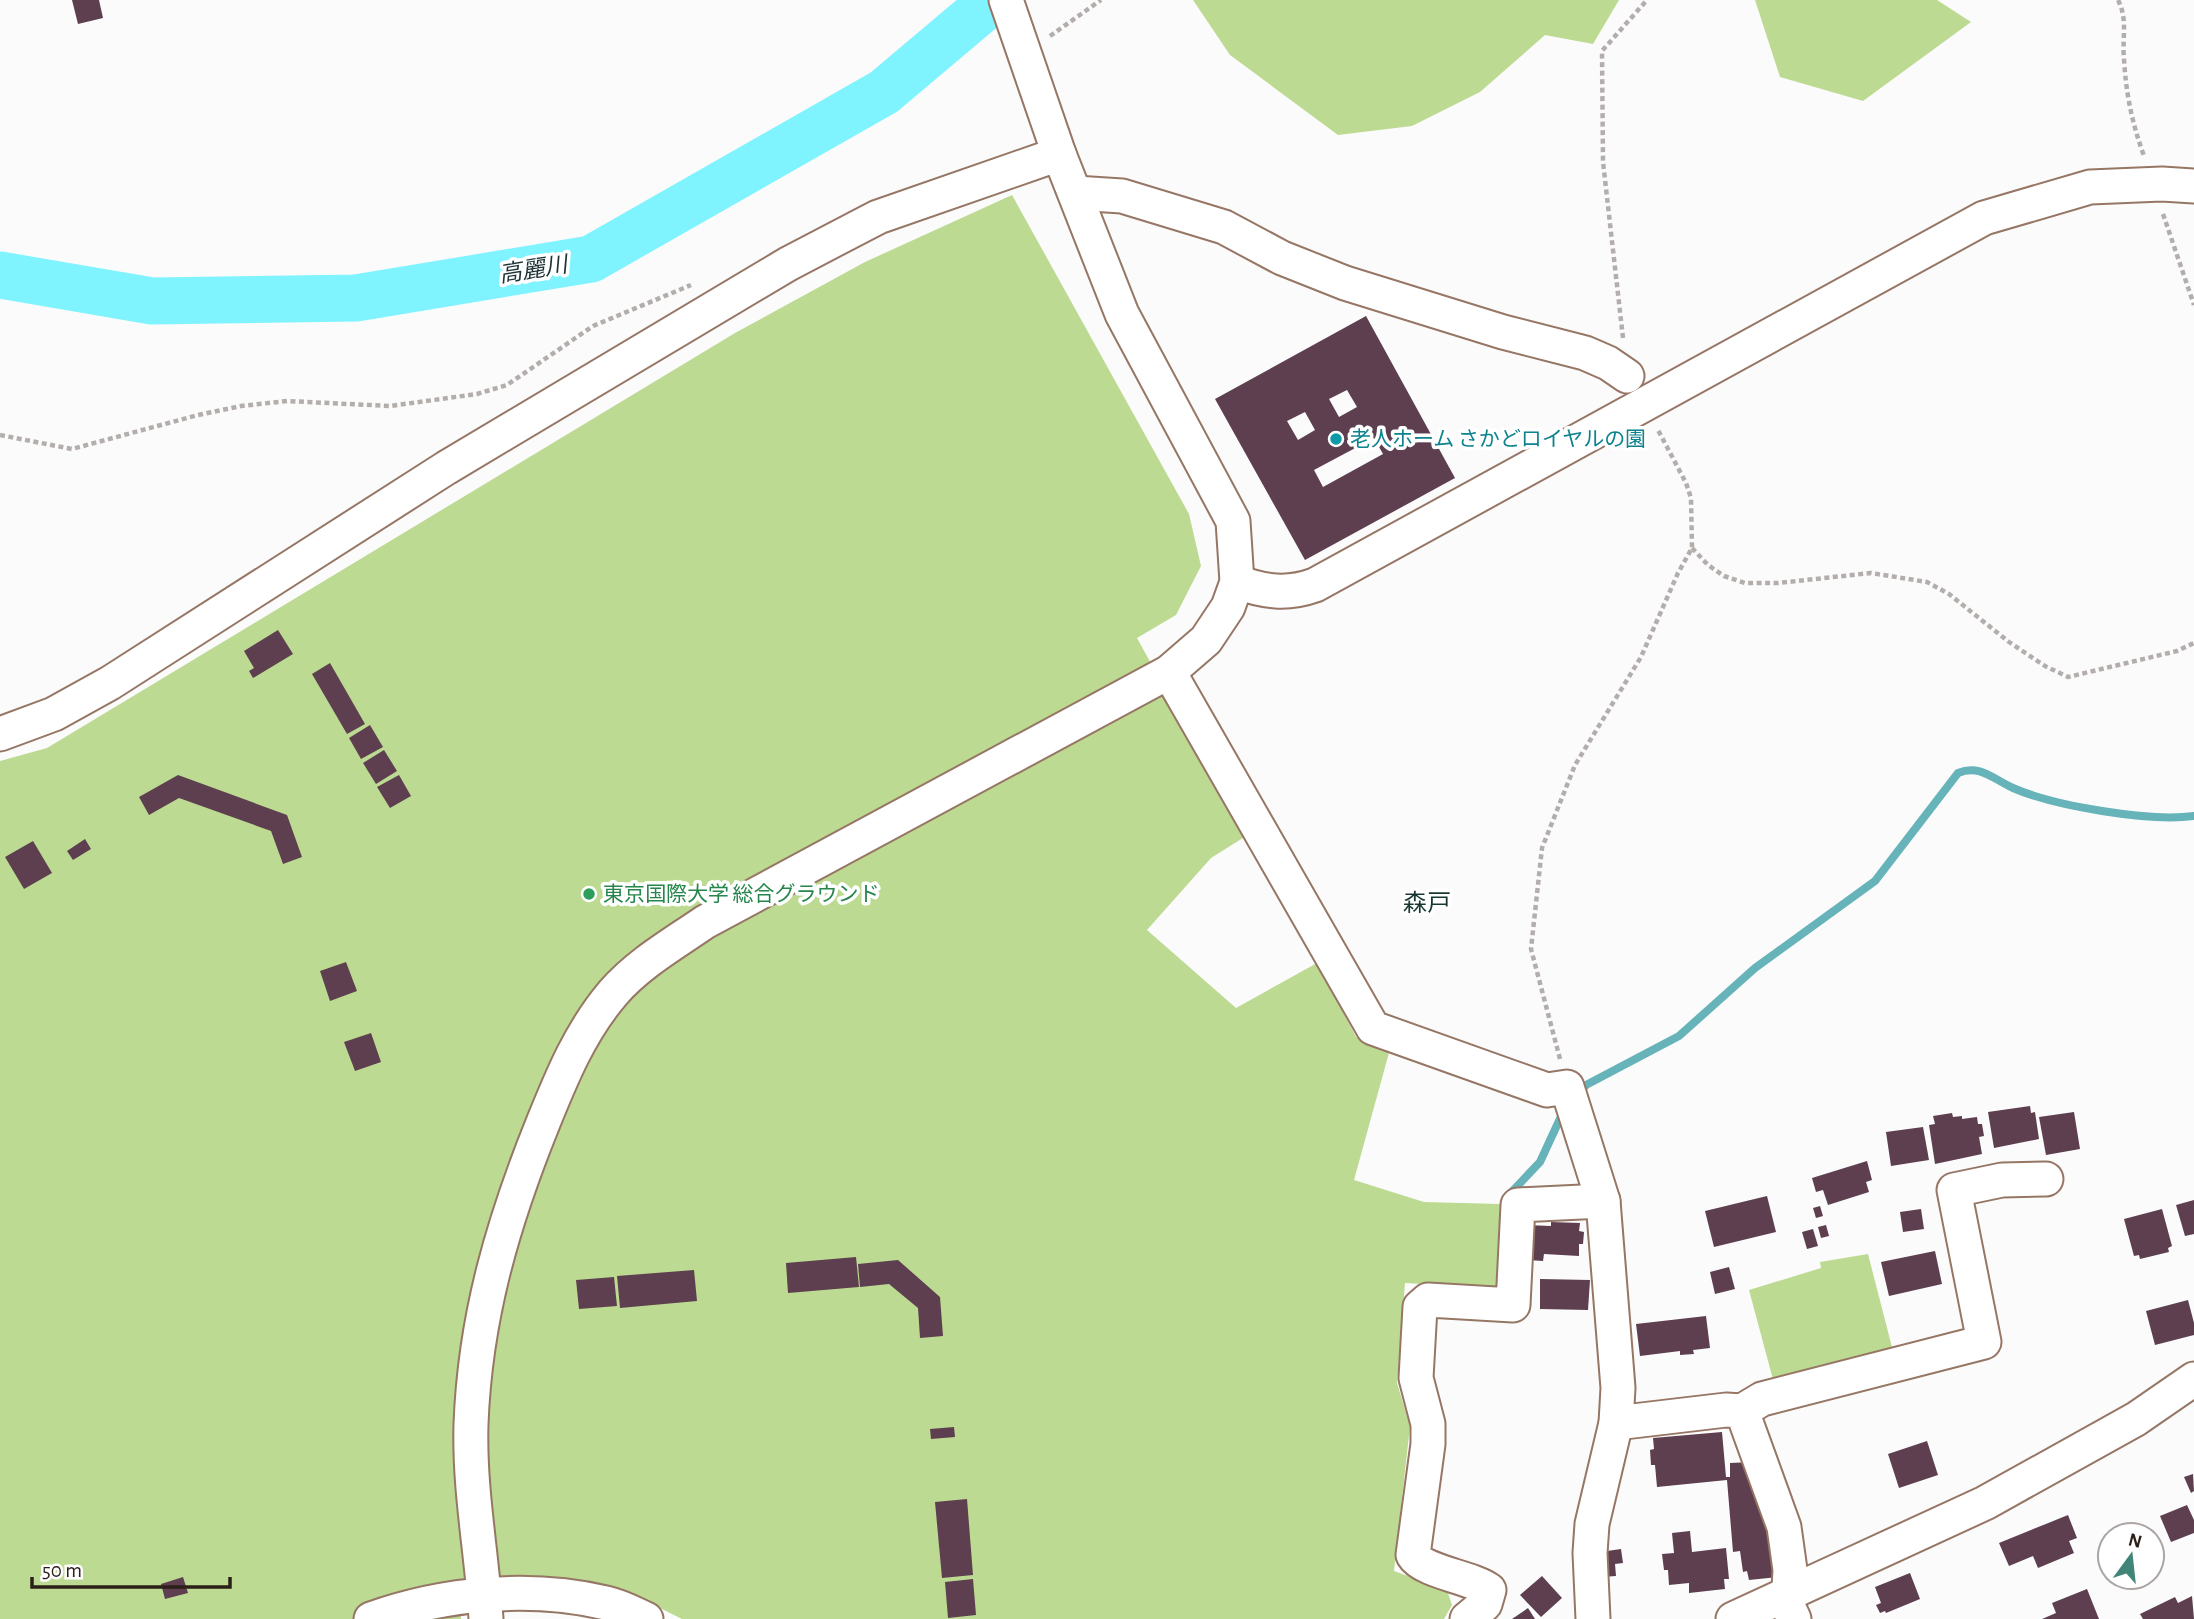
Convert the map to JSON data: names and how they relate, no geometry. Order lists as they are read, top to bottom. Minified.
{"districts":["森戸"],"water":["高麗川"],"places":["老人ホーム さかどロイヤルの園","東京国際大学 総合グラウンド"],"scale_bar":"50 m","north":"top"}
